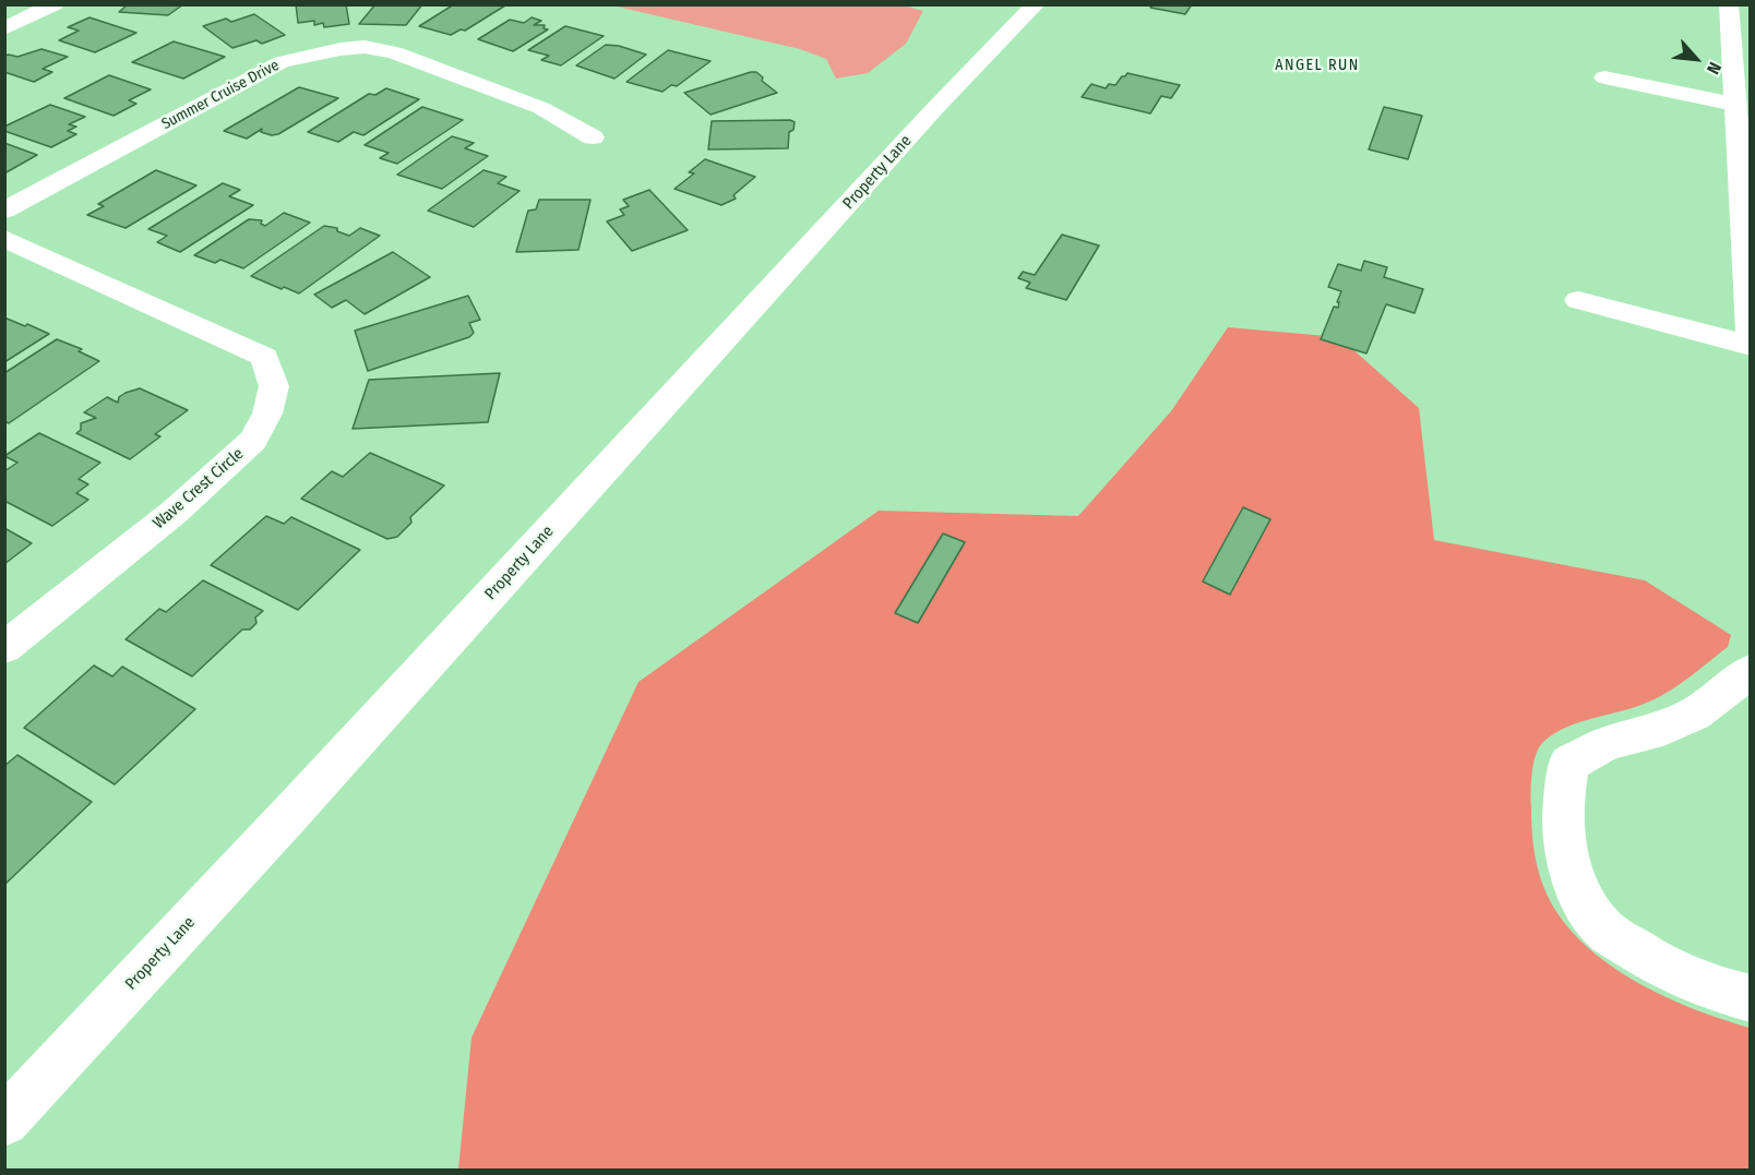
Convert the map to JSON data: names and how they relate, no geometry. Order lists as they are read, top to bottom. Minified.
{"streets":{"street":["Summer Cruise Drive","Property Lane","Wave Crest Circle"]},"districts":["ANGEL RUN"],"north":"bottom right"}
